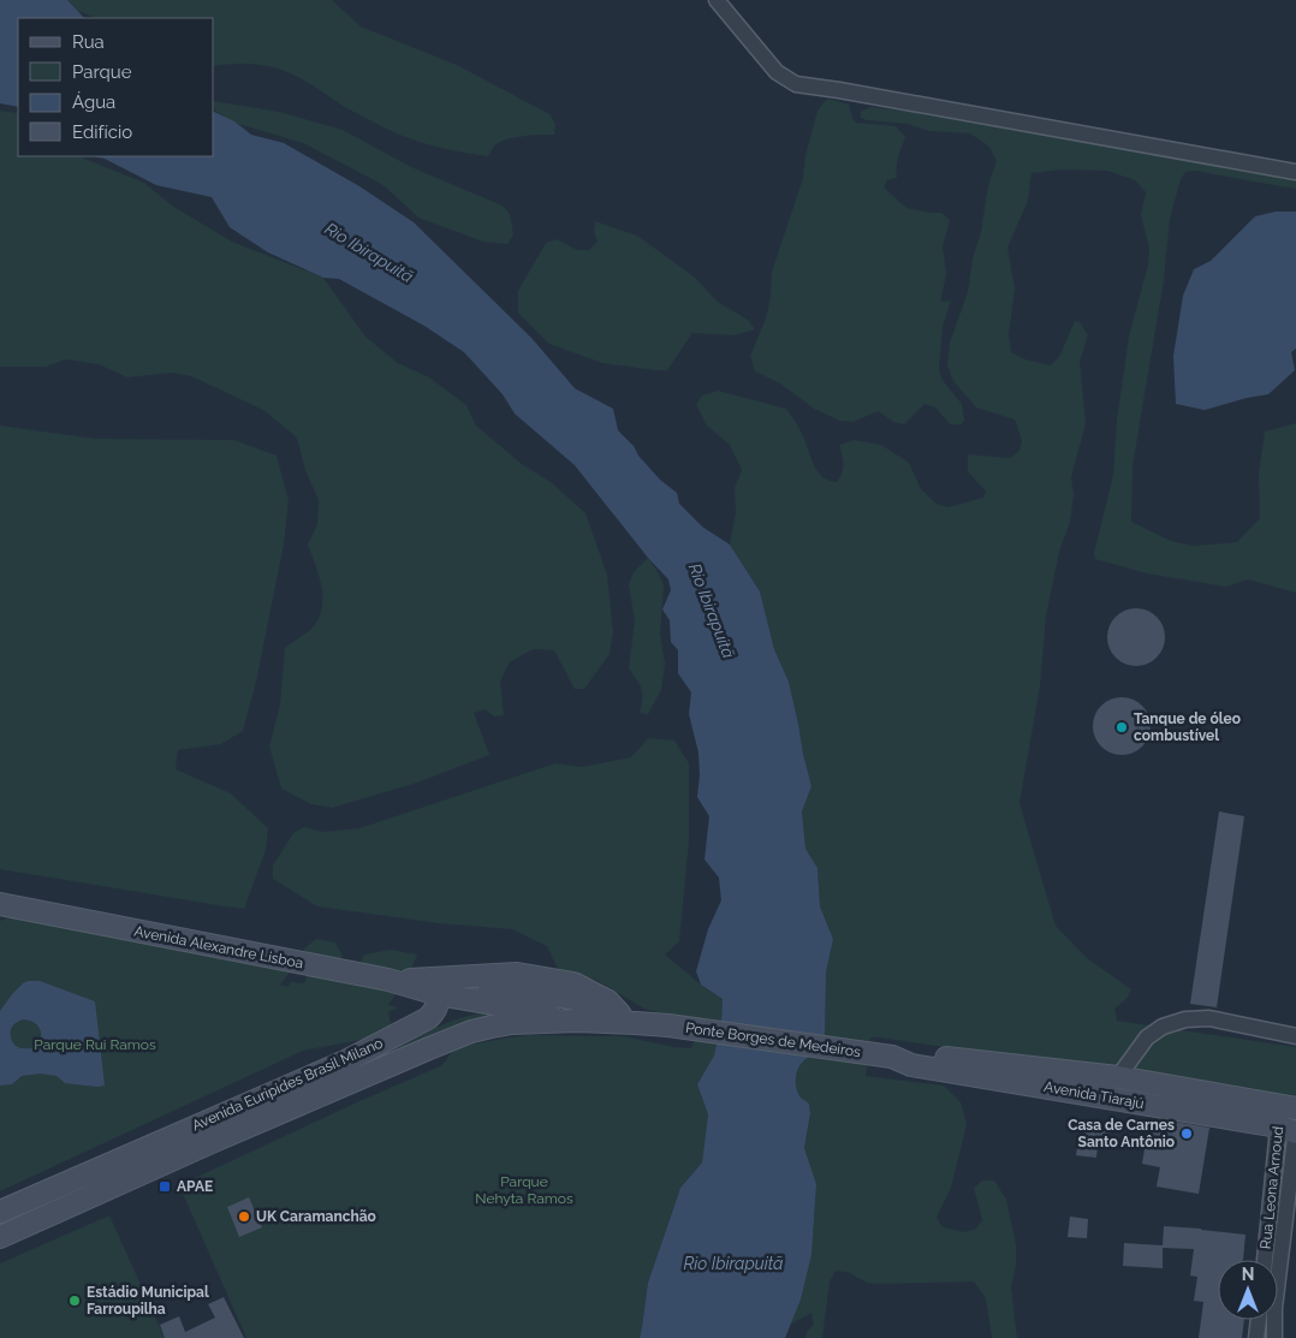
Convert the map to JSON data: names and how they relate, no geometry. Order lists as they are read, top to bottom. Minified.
{"streets":{"main road":["Avenida Alexandre Lisboa","Ponte Borges de Medeiros","Avenida Euripides Brasil Milano","Avenida Tiarajú"],"street":["Rua Leona Arnoud"]},"crossings":[["Avenida Alexandre Lisboa","Avenida Euripides Brasil Milano"],["Ponte Borges de Medeiros","Avenida Euripides Brasil Milano"],["Ponte Borges de Medeiros","Avenida Tiarajú"],["Avenida Tiarajú","Rua Leona Arnoud"]],"water":["Rio Ibirapuitã"],"parks":["Parque Rui Ramos","Parque Nehyta Ramos"],"places":{"other":["Tanque de óleo combustível","Casa de Carnes Santo Antônio","UK Caramanchão","Estádio Municipal Farroupilha"],"transit":["APAE"]},"legend":["Rua","Parque","Água","Edifício"],"north":"top"}
